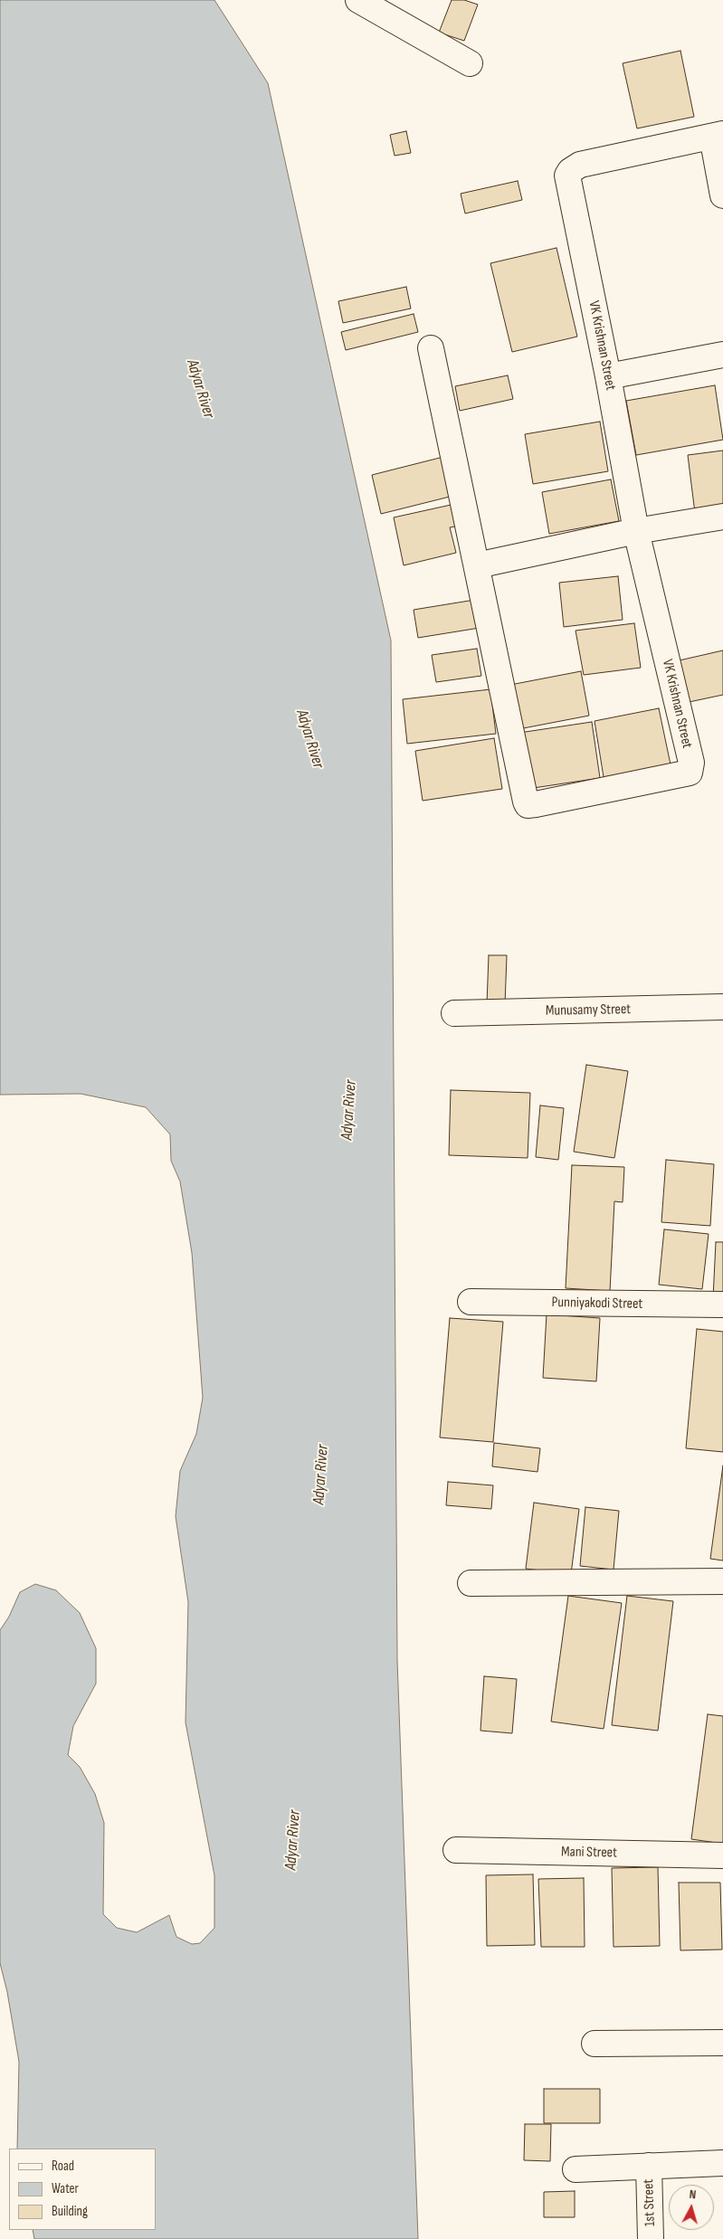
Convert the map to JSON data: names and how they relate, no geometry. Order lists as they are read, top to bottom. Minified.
{"streets":{"street":["VK Krishnan Street","Munusamy Street","Punniyakodi Street","Mani Street","1st Street"]},"water":["Adyar River"],"legend":["Road","Water","Building"],"north":"top"}
